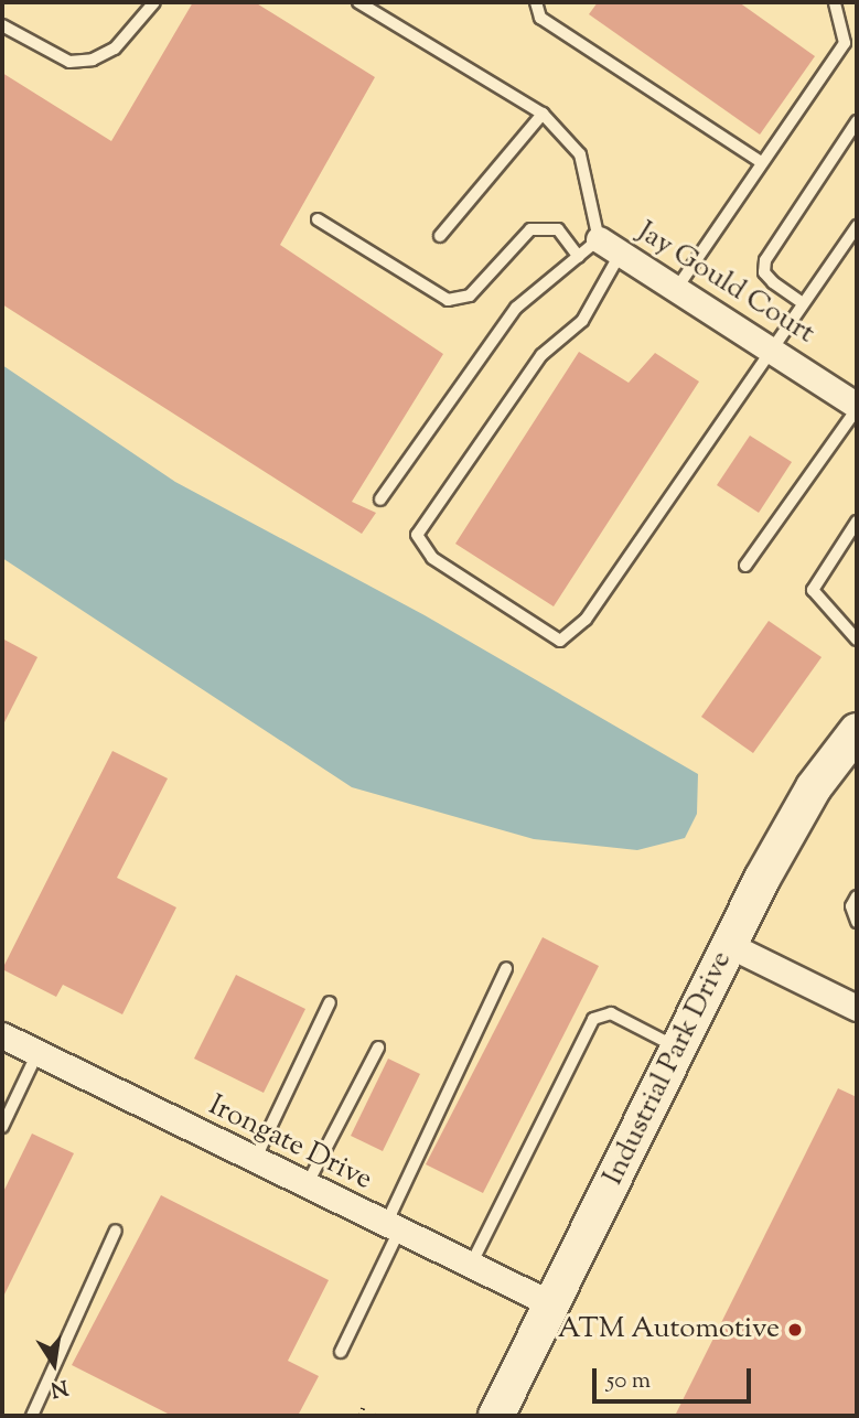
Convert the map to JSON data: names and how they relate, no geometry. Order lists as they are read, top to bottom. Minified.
{"streets":{"street":["Jay Gould Court","Industrial Park Drive","Irongate Drive"]},"crossings":[["Industrial Park Drive","Irongate Drive"]],"places":["ATM Automotive"],"scale_bar":"50 m","north":"bottom"}
